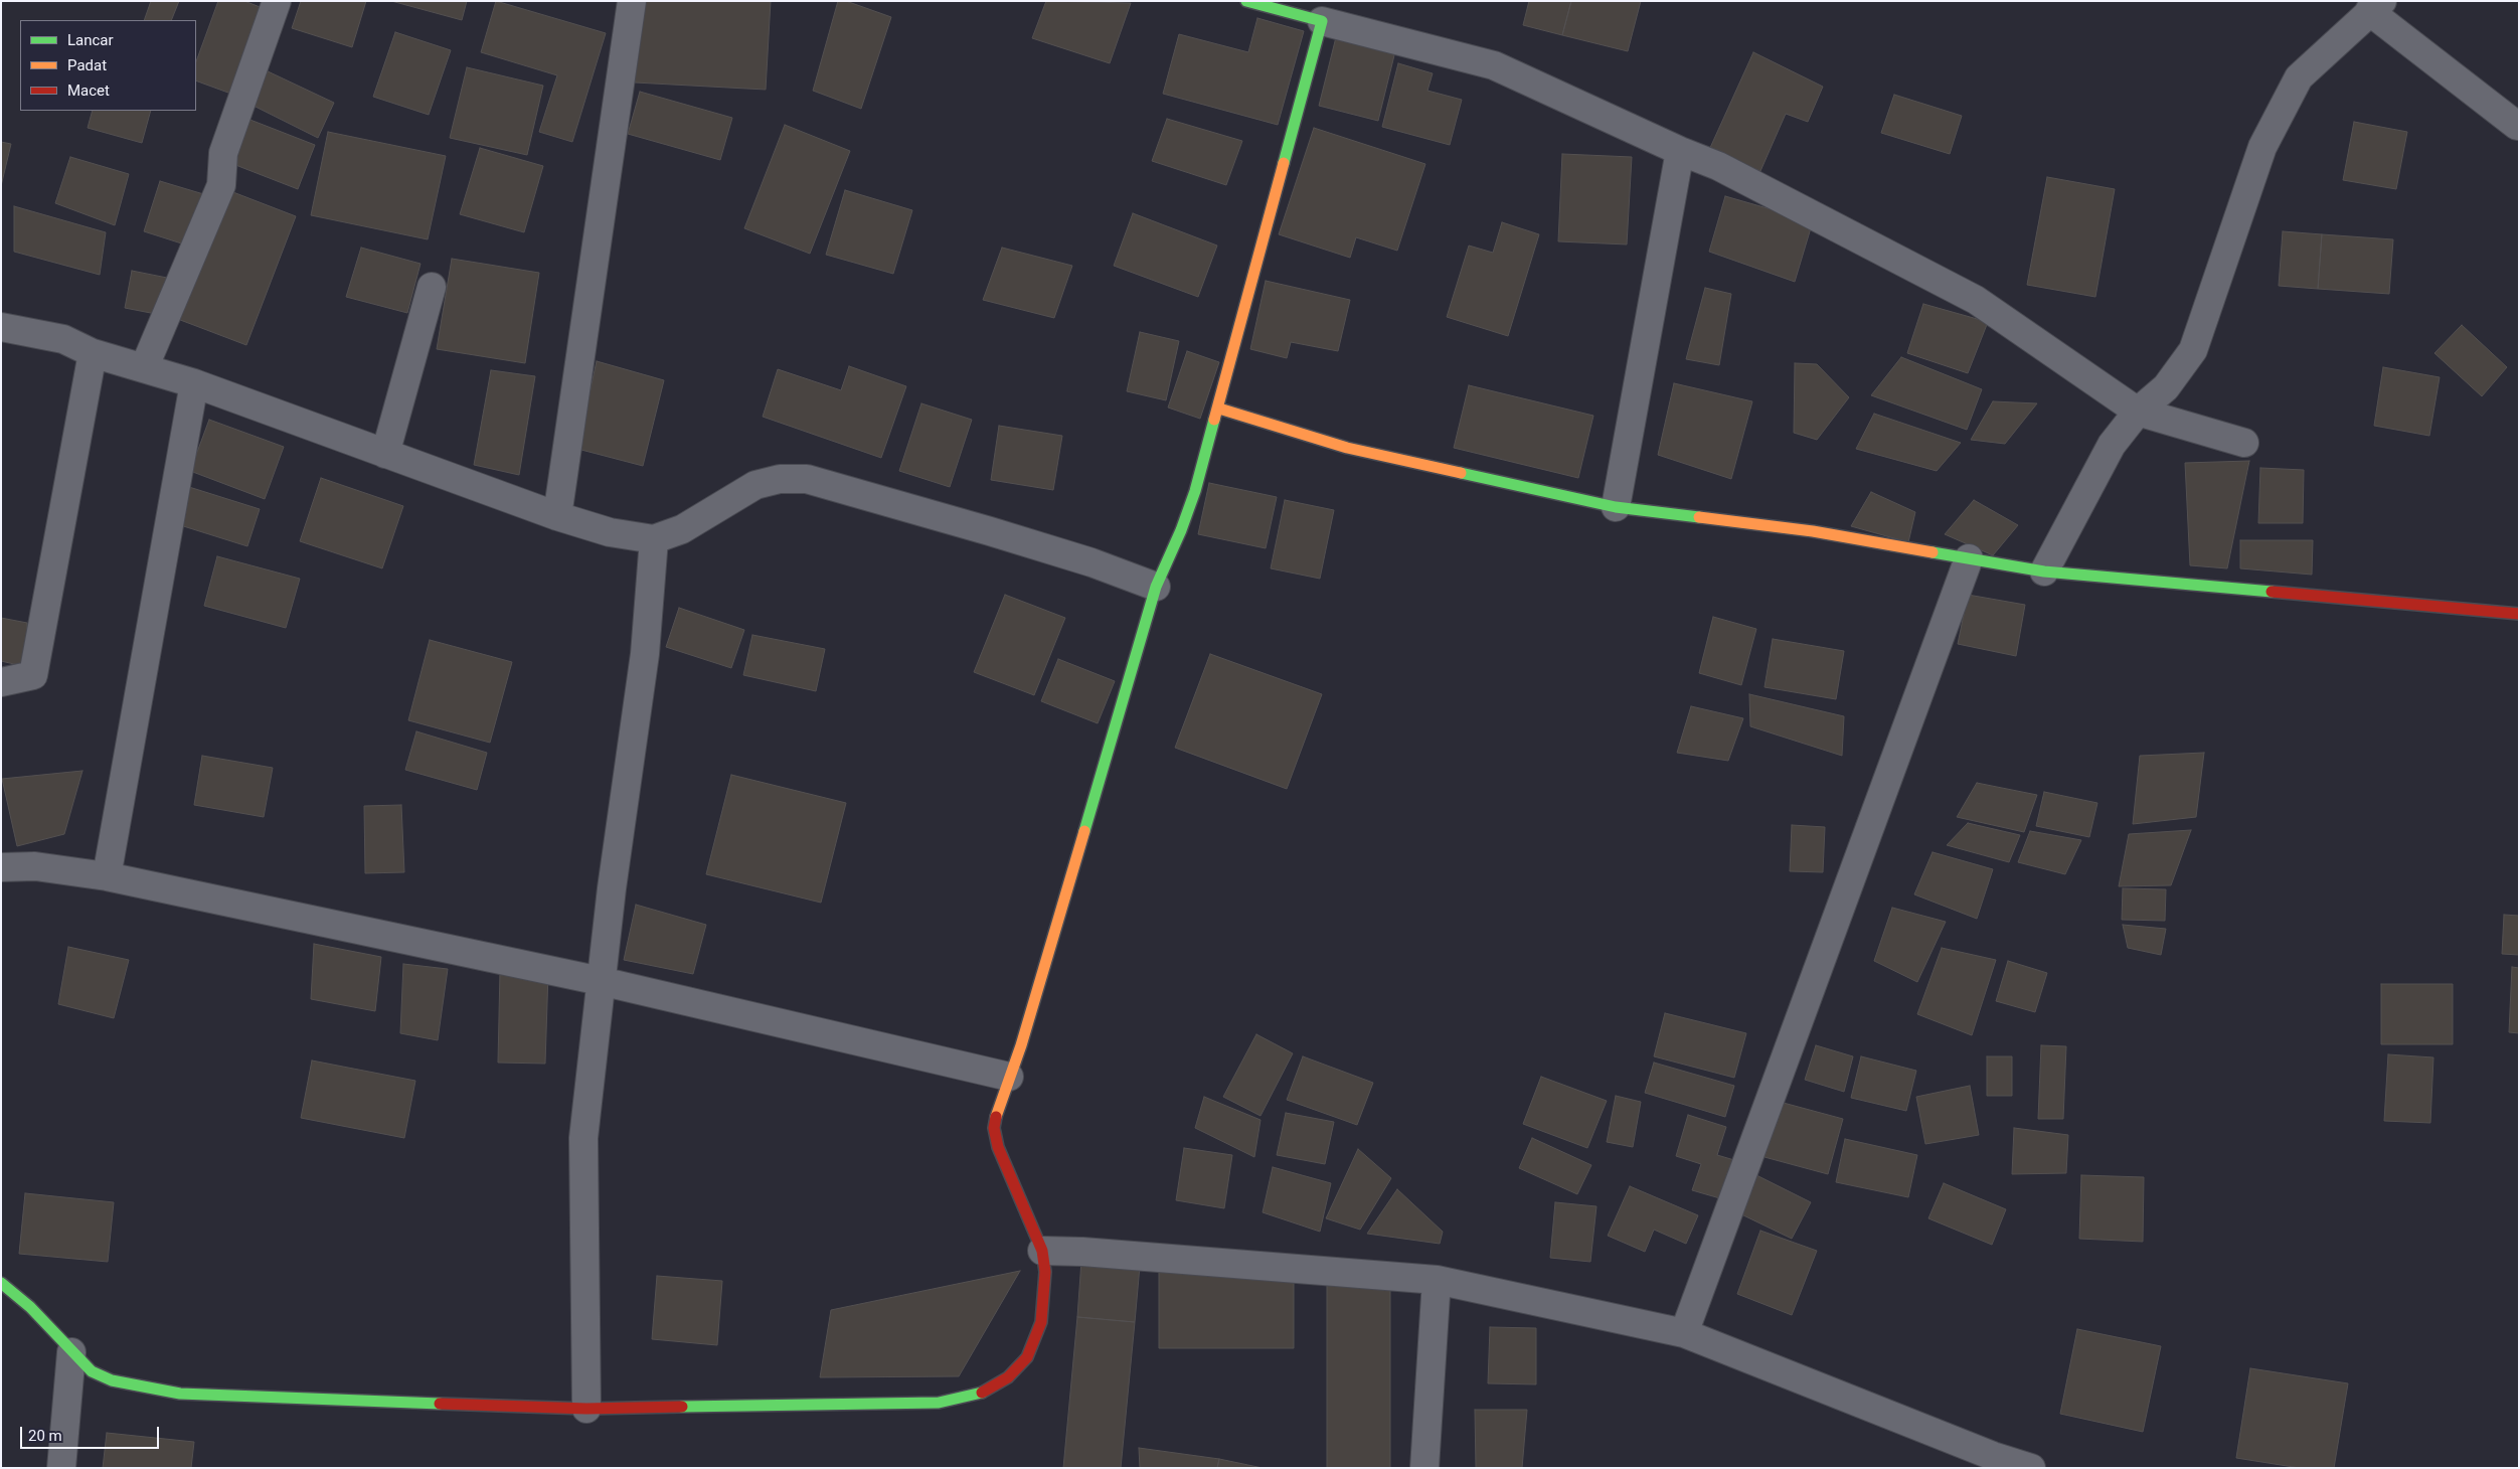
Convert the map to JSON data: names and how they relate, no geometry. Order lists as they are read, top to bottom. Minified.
{"legend":["Lancar","Padat","Macet"],"scale_bar":"20 m"}
